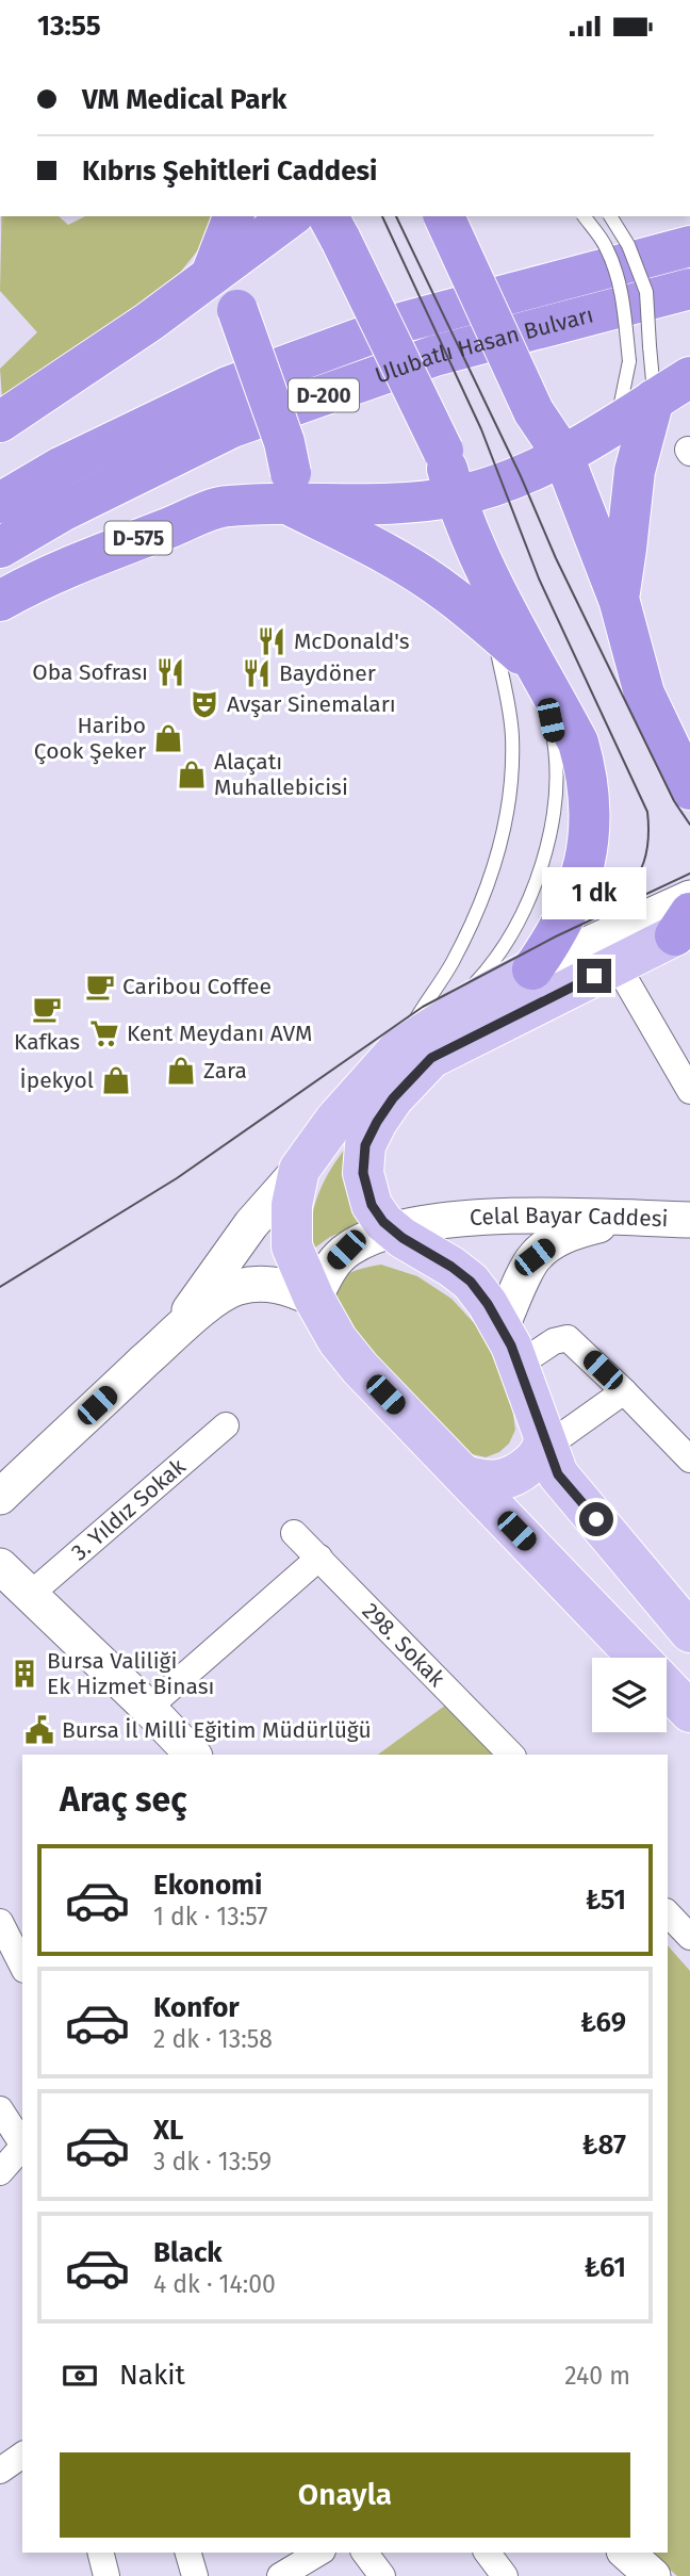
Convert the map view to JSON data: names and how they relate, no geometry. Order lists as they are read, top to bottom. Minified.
{"streets":{"highway":["Ulubatlı Hasan Bulvarı","D-200","D-575"],"main road":["Celal Bayar Caddesi"],"street":["3. Yıldız Sokak","298. Sokak"]},"places":{"restaurant":["McDonald's","Oba Sofrası","Baydöner"],"theatre":["Avşar Sinemaları"],"shop":["Haribo Çook Şeker","Alaçatı Muhallebicisi","Zara","İpekyol"],"cafe":["Caribou Coffee","Kafkas"],"supermarket":["Kent Meydanı AVM"],"building":["Bursa Valiliği Ek Hizmet Binası"],"public building":["Bursa İl Milli Eğitim Müdürlüğü"]},"page":{"status":"13:55","banner":["VM Medical Park","Kıbrıs Şehitleri Caddesi"],"bubble":"1 dk","heading":"Araç seç","list":[{"name":"Ekonomi","note":"1 dk · 13:57","value":"₺51"},{"name":"Konfor","note":"2 dk · 13:58","value":"₺69"},{"name":"XL","note":"3 dk · 13:59","value":"₺87"},{"name":"Black","note":"4 dk · 14:00","value":"₺61"}],"pay":["Nakit","240 m"],"buttons":"Onayla"}}
